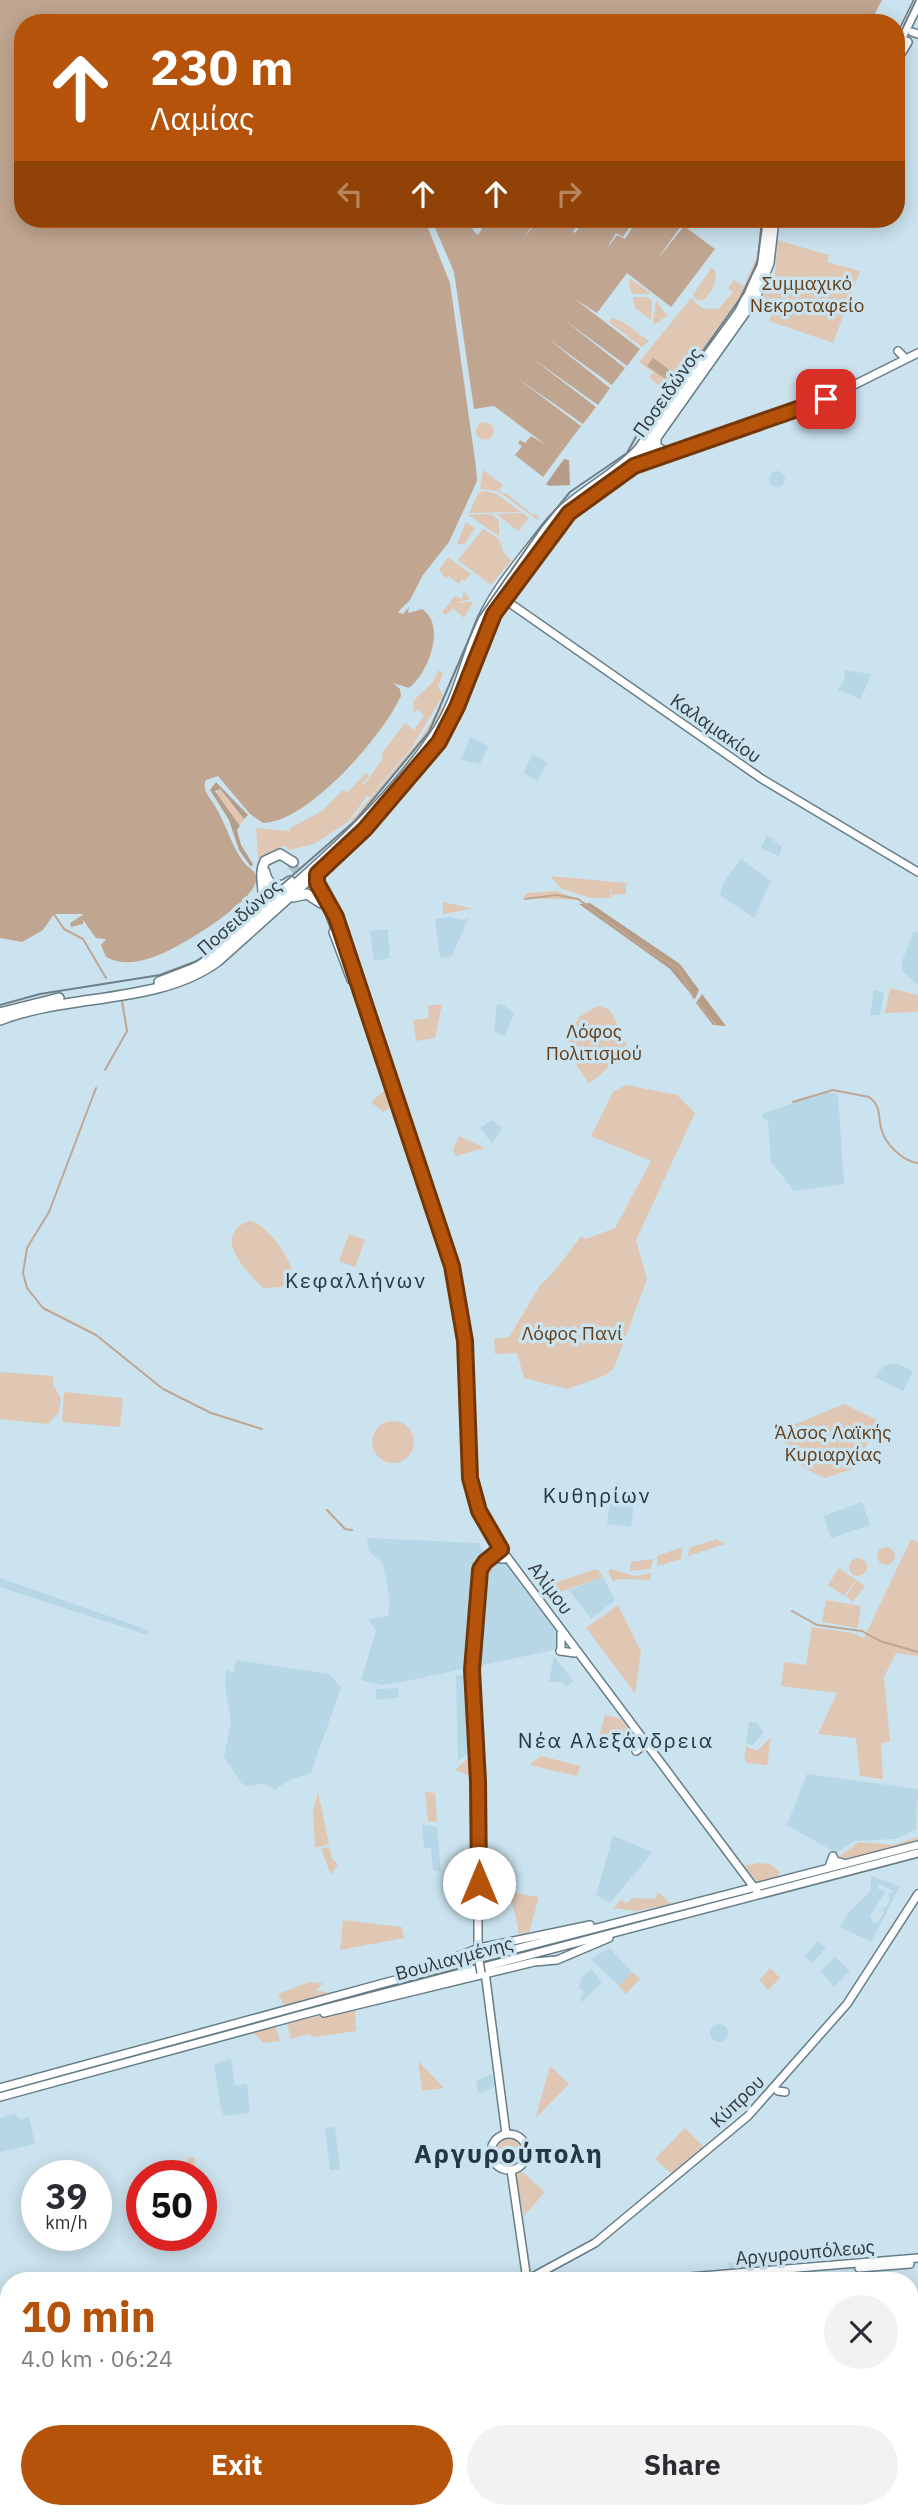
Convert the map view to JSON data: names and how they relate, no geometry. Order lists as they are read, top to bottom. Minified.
{"streets":{"highway":["Ποσειδώνος"],"main road":["Καλαμακίου","Αλίμου","Βουλιαγμένης","Κύπρου","Αργυρουπόλεως"]},"crossings":[["Ποσειδώνος","Καλαμακίου"],["Αλίμου","Βουλιαγμένης"]],"districts":["Κεφαλλήνων","Κυθηρίων","Νέα Αλεξάνδρεια","Αργυρούπολη"],"parks":["Συμμαχικό Νεκροταφείο","Λόφος Πολιτισμού","Λόφος Πανί","Άλσος Λαϊκής Κυριαρχίας"],"page":{"turn":["230 m","Λαμίας"],"speed":"39 km/h","limit":"50","heading":["10 min","4.0 km · 06:24"],"buttons":["Exit","Share"]}}
